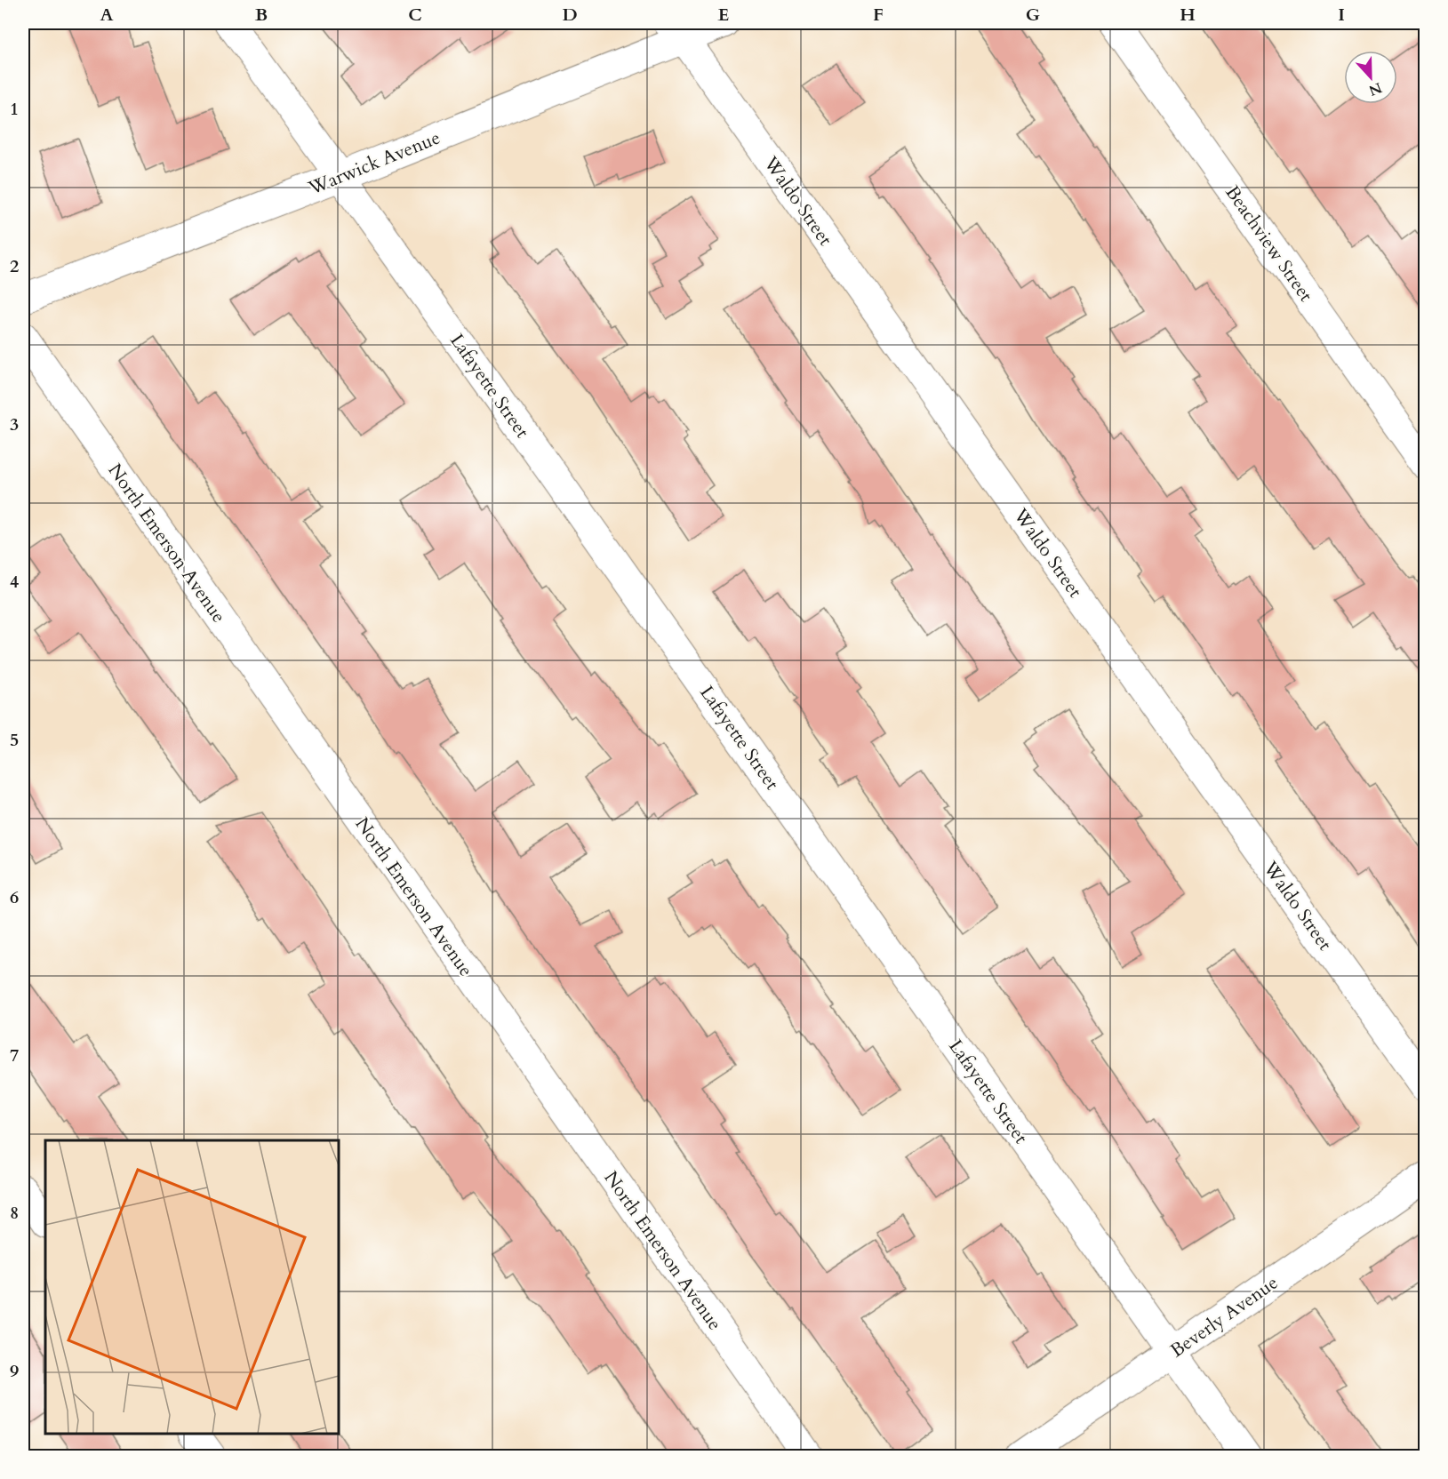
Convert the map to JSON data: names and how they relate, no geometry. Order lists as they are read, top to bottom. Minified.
{"streets":{"street":["Warwick Avenue","Waldo Street","Beachview Street","Lafayette Street","North Emerson Avenue","Beverly Avenue"]},"crossings":[["Warwick Avenue","Waldo Street"],["Warwick Avenue","Lafayette Street"],["Lafayette Street","Beverly Avenue"]],"north":"bottom","grid":{"columns":["A","B","C","D","E","F","G","H","I"],"rows":["1","2","3","4","5","6","7","8","9"]}}
